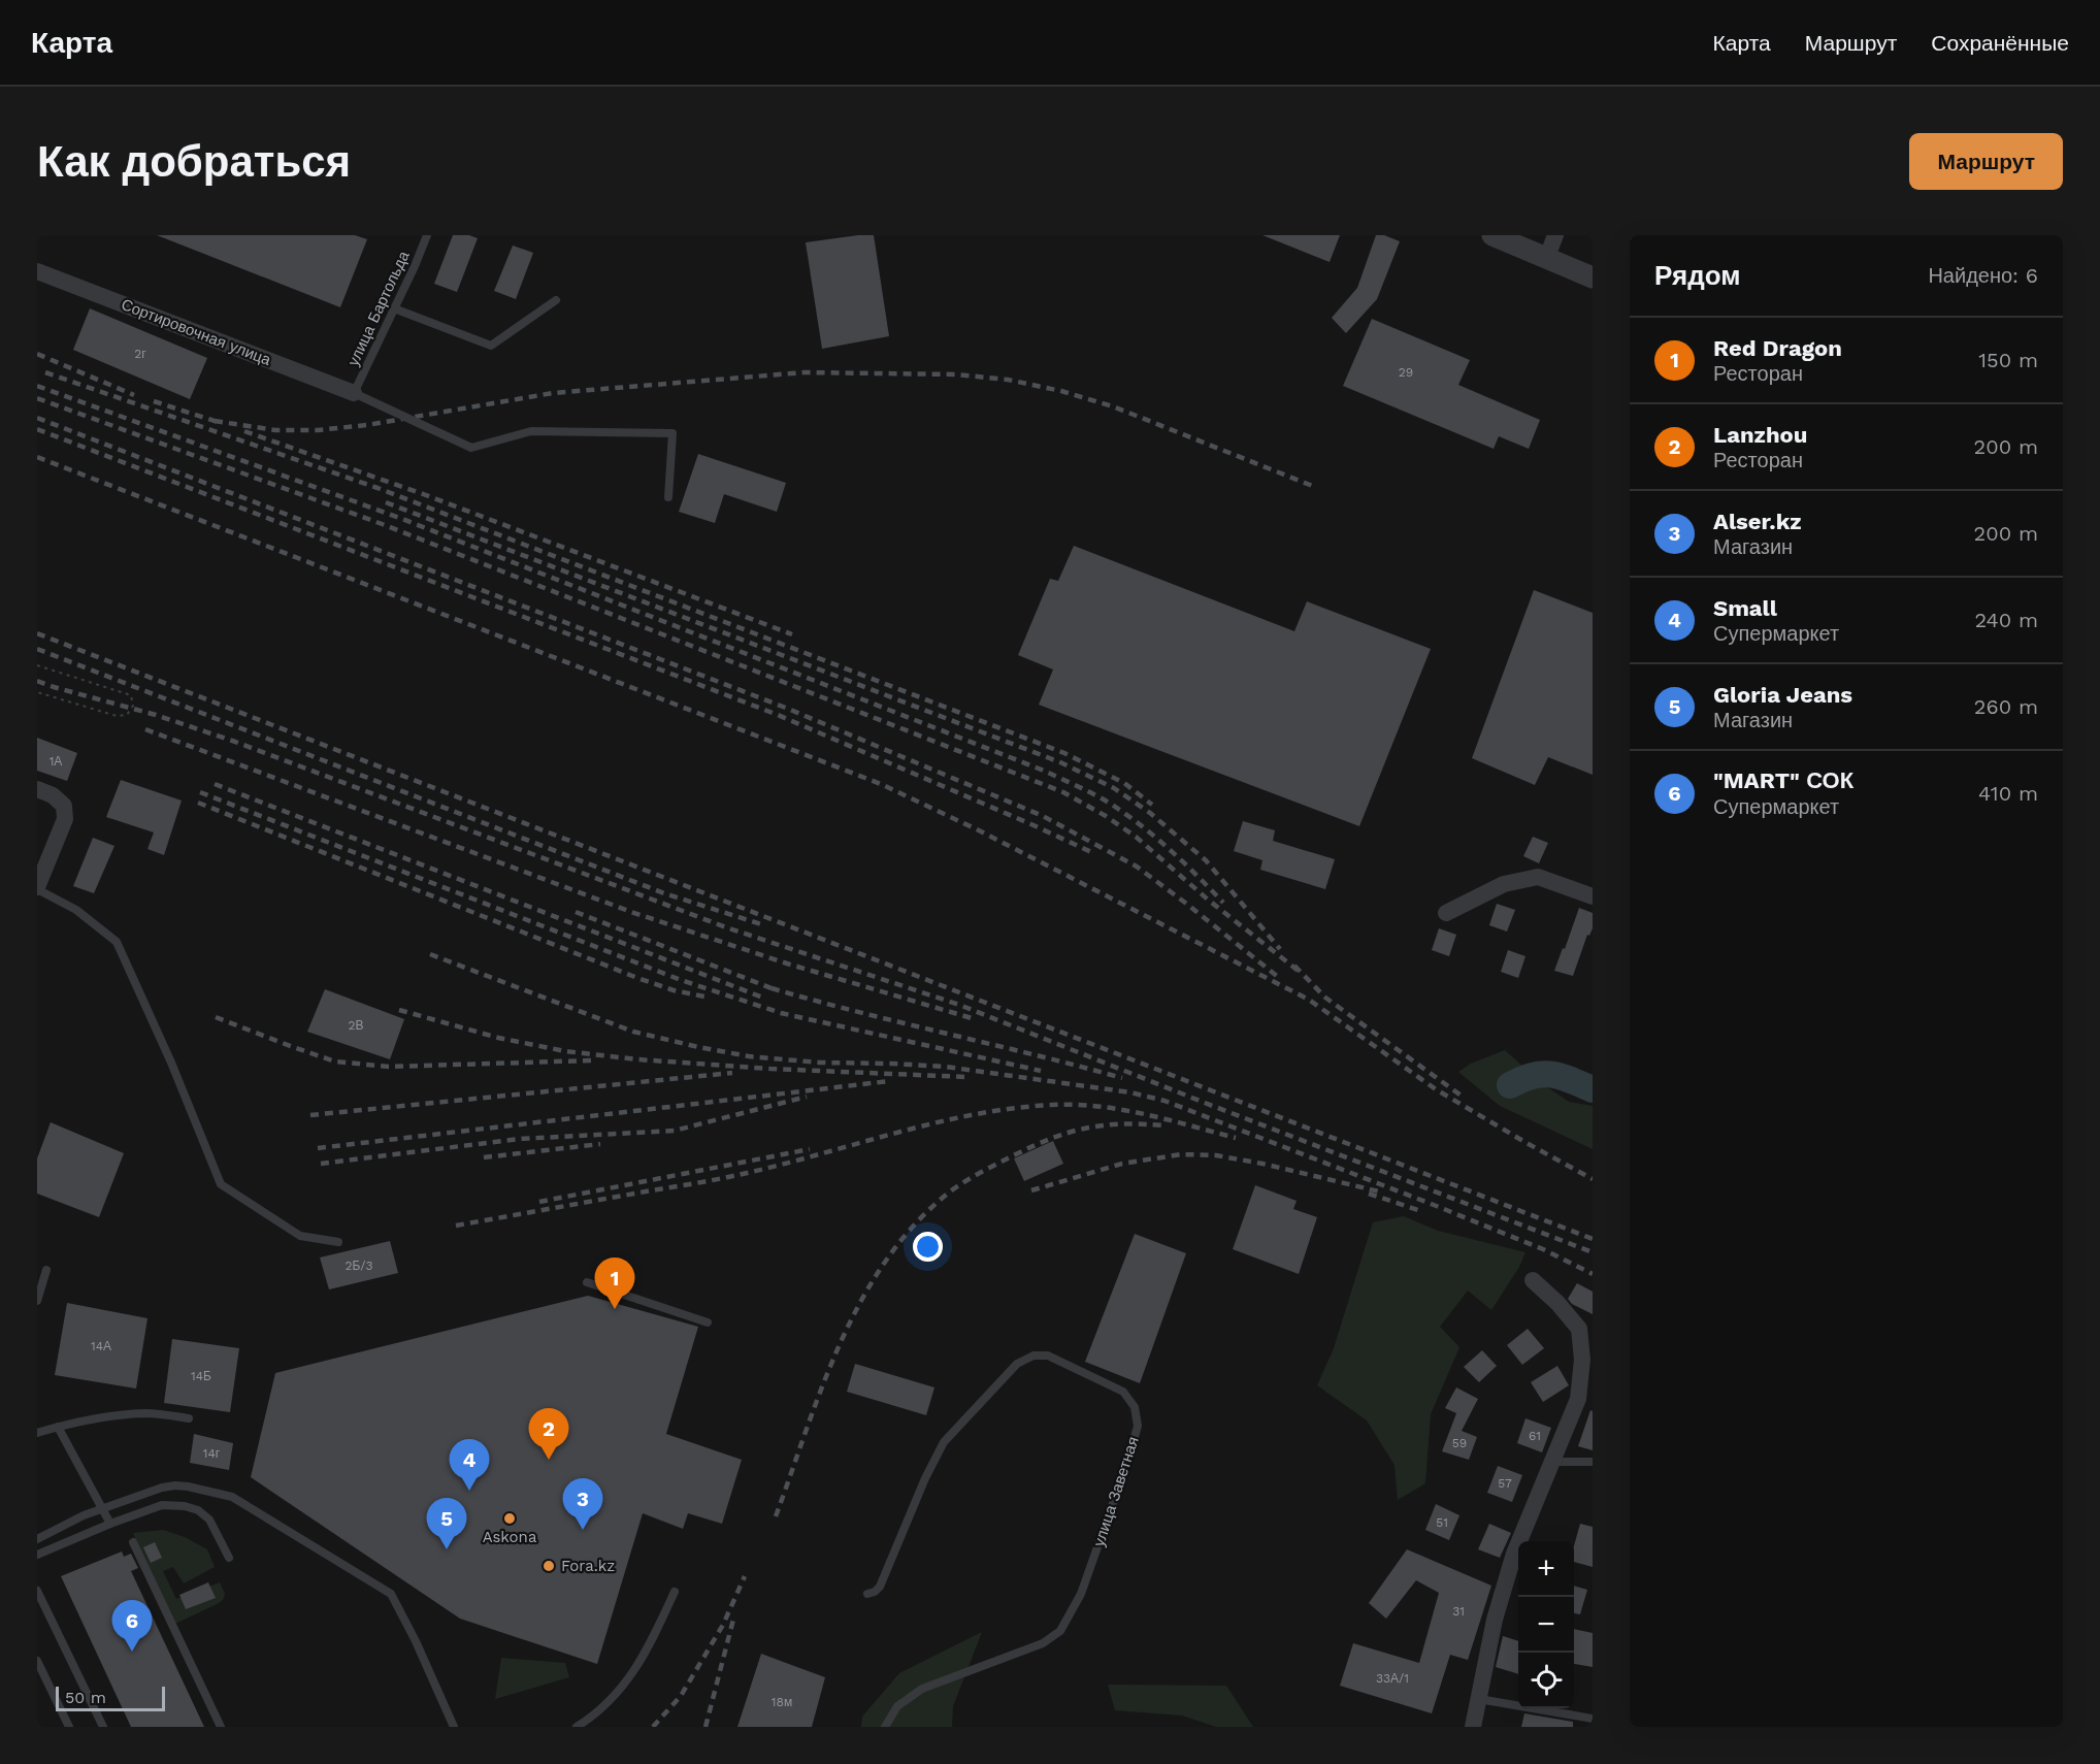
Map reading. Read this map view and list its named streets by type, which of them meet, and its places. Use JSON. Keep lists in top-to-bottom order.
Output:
{
  "streets": {
    "street": ["Сортировочная улица"],
    "lane": ["улица Бартольда", "улица Заветная"]
  },
  "crossings": [
    ["улица Бартольда", "Сортировочная улица"]
  ],
  "places": ["Askona", "Fora.kz"],
  "house_numbers": [
    "2г",
    "29",
    "1А",
    "2В",
    "2Б/3",
    "14А",
    "14Б",
    "61",
    "59",
    "14г",
    "57",
    "51",
    "31",
    "33А/1",
    "18м"
  ],
  "scale_bar": "50 m",
  "page": {
    "header": "Карта",
    "nav": ["Карта", "Маршрут", "Сохранённые"],
    "buttons": "Маршрут",
    "title": "Как добраться",
    "heading": ["Рядом", "Найдено: 6"],
    "list": [
      {
        "mark": "1",
        "name": "Red Dragon",
        "note": "Ресторан",
        "value": "150 m"
      },
      {
        "mark": "2",
        "name": "Lanzhou",
        "note": "Ресторан",
        "value": "200 m"
      },
      {
        "mark": "3",
        "name": "Alser.kz",
        "note": "Магазин",
        "value": "200 m"
      },
      {
        "mark": "4",
        "name": "Small",
        "note": "Супермаркет",
        "value": "240 m"
      },
      {
        "mark": "5",
        "name": "Gloria Jeans",
        "note": "Магазин",
        "value": "260 m"
      },
      {
        "mark": "6",
        "name": "\"MART\" СОК",
        "note": "Супермаркет",
        "value": "410 m"
      }
    ],
    "pins": [
      "1",
      "2",
      "4",
      "3",
      "5",
      "6"
    ],
    "map_buttons": ["+", "−"],
    "scale": "50 m"
  }
}
